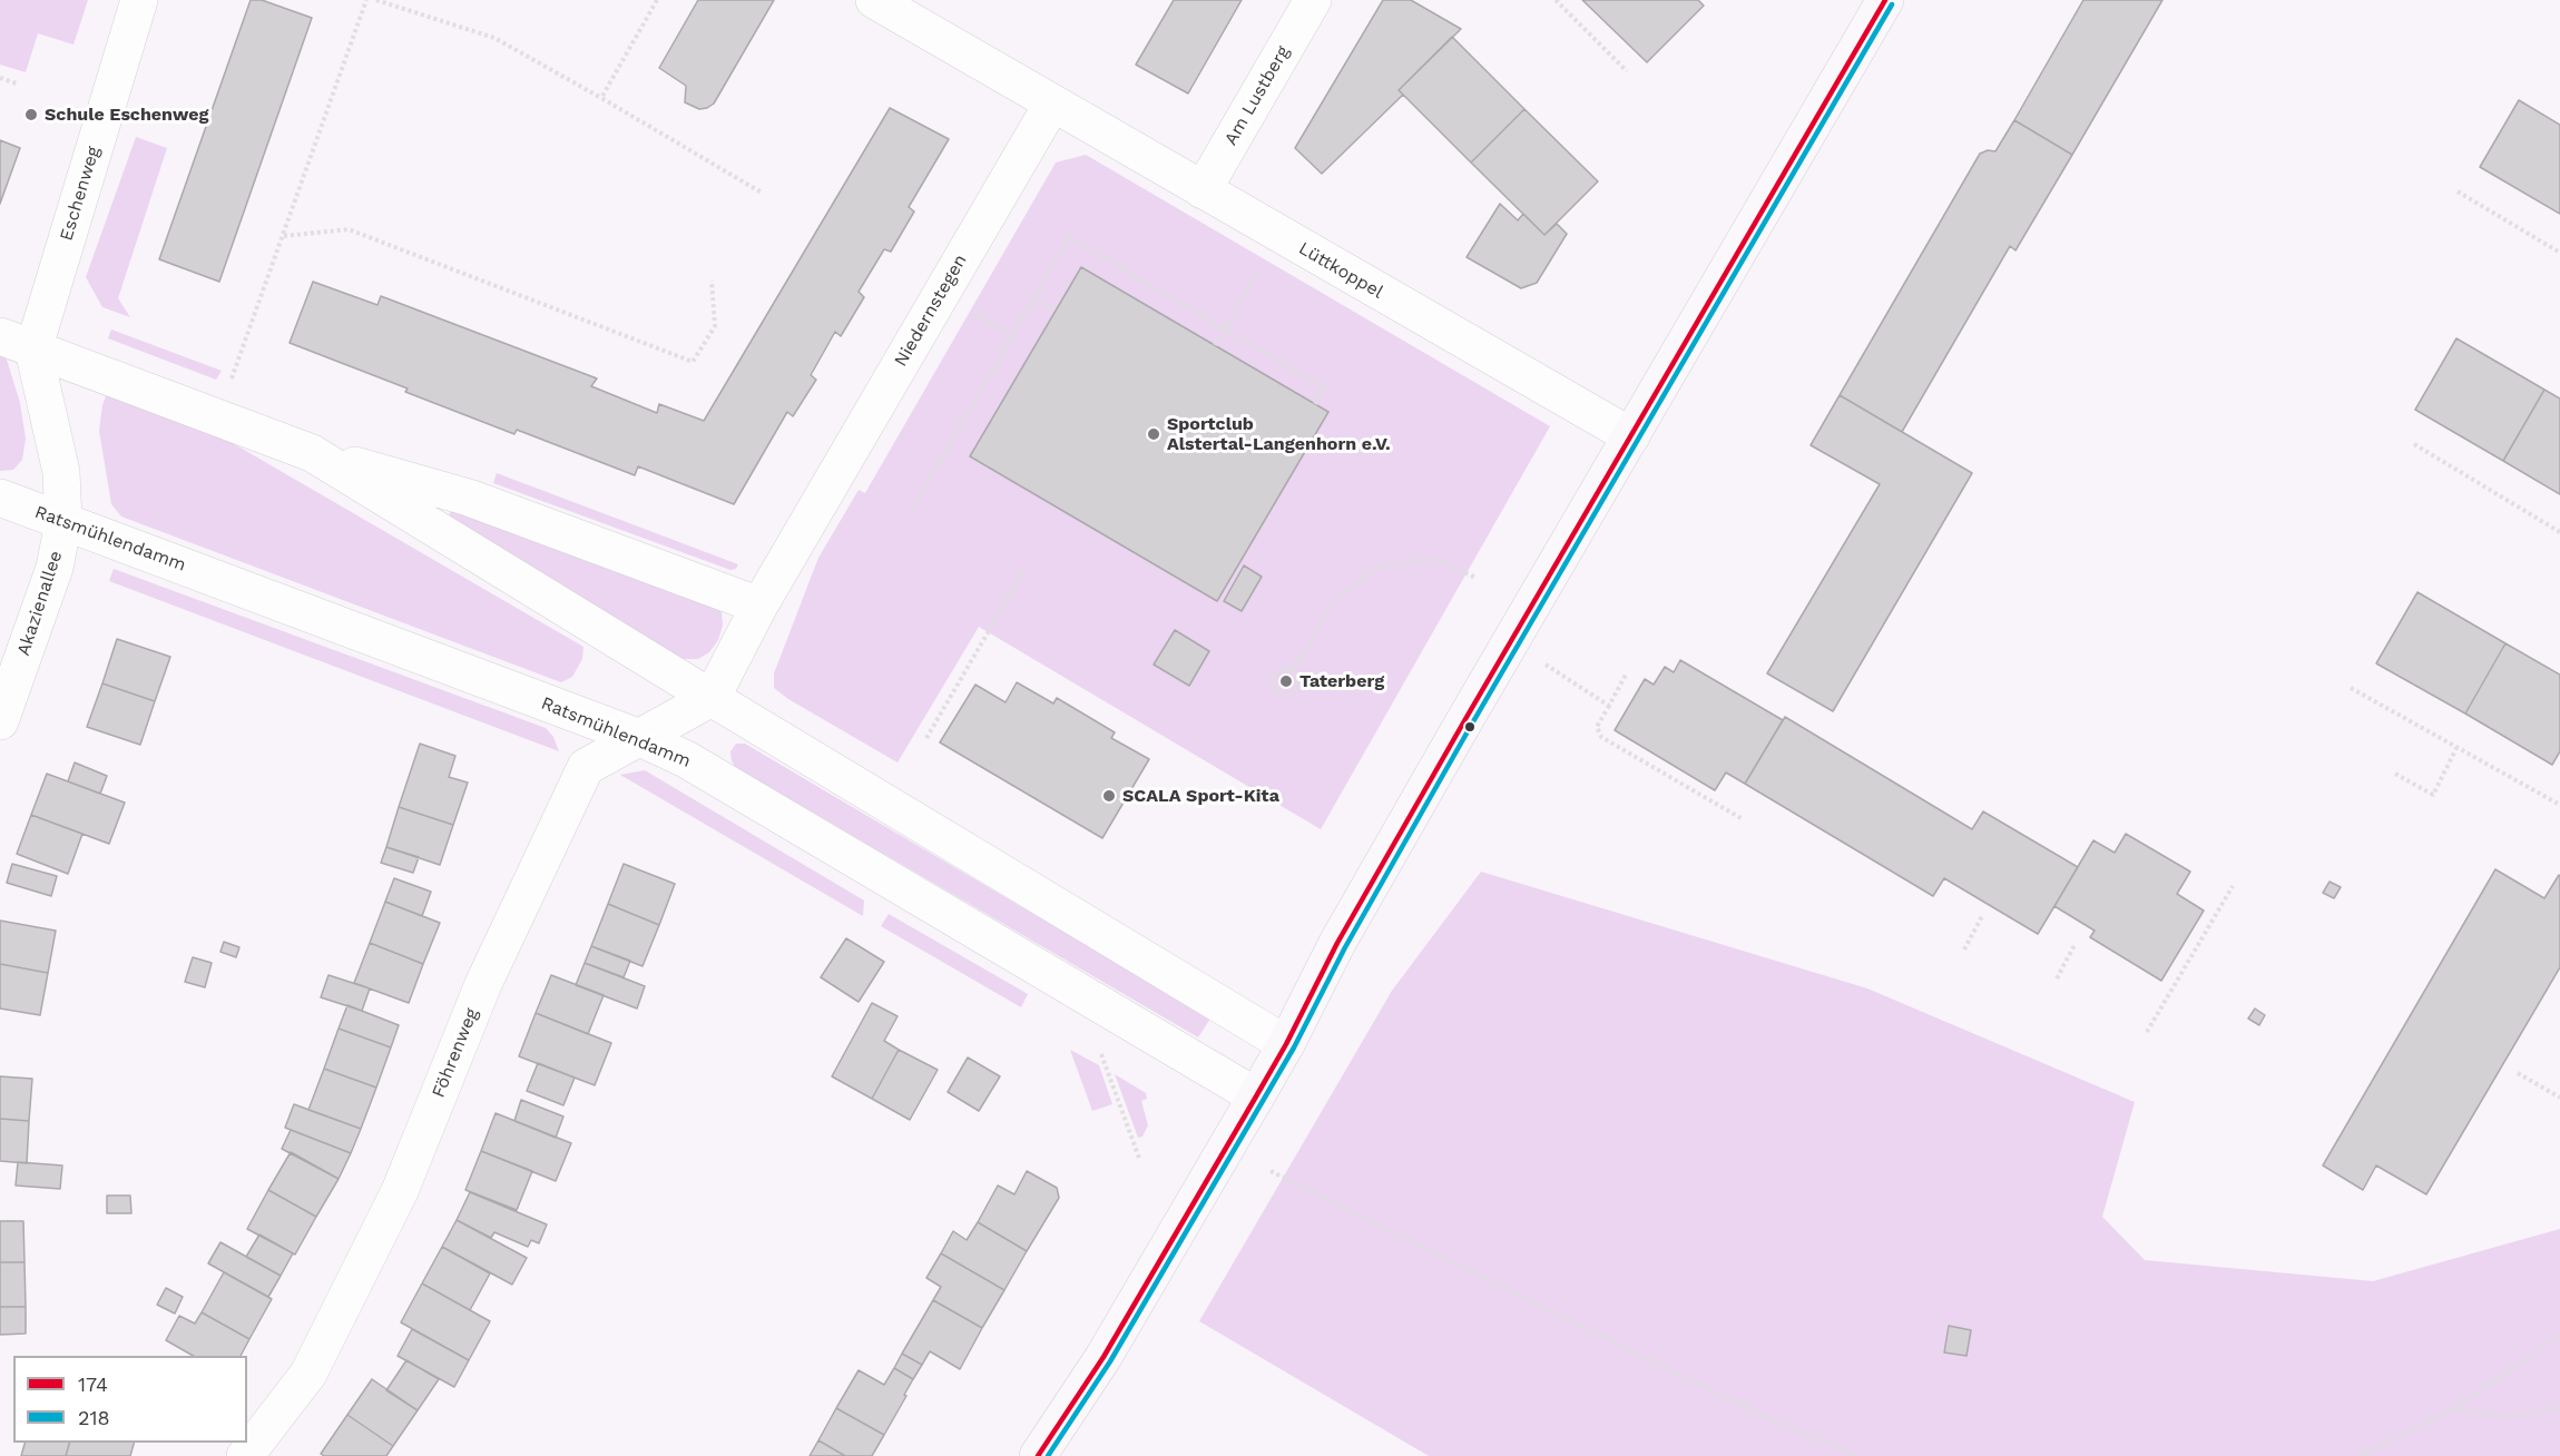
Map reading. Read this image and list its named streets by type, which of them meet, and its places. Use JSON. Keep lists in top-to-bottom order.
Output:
{
  "streets": {
    "street": [
      "Am Lustberg",
      "Eschenweg",
      "Lüttkoppel",
      "Niedernstegen",
      "Ratsmühlendamm",
      "Akazienallee",
      "Föhrenweg"
    ]
  },
  "crossings": [
    ["Am Lustberg", "Lüttkoppel"],
    ["Eschenweg", "Akazienallee"],
    ["Lüttkoppel", "Niedernstegen"],
    ["Niedernstegen", "Föhrenweg"],
    ["Ratsmühlendamm", "Akazienallee"],
    ["Ratsmühlendamm", "Föhrenweg"]
  ],
  "places": [
    "Schule Eschenweg",
    "Sportclub Alstertal-Langenhorn e.V.",
    "Taterberg",
    "SCALA Sport-Kita"
  ],
  "lines": ["transit line 174", "transit line 218"],
  "legend": ["174", "218"]
}
